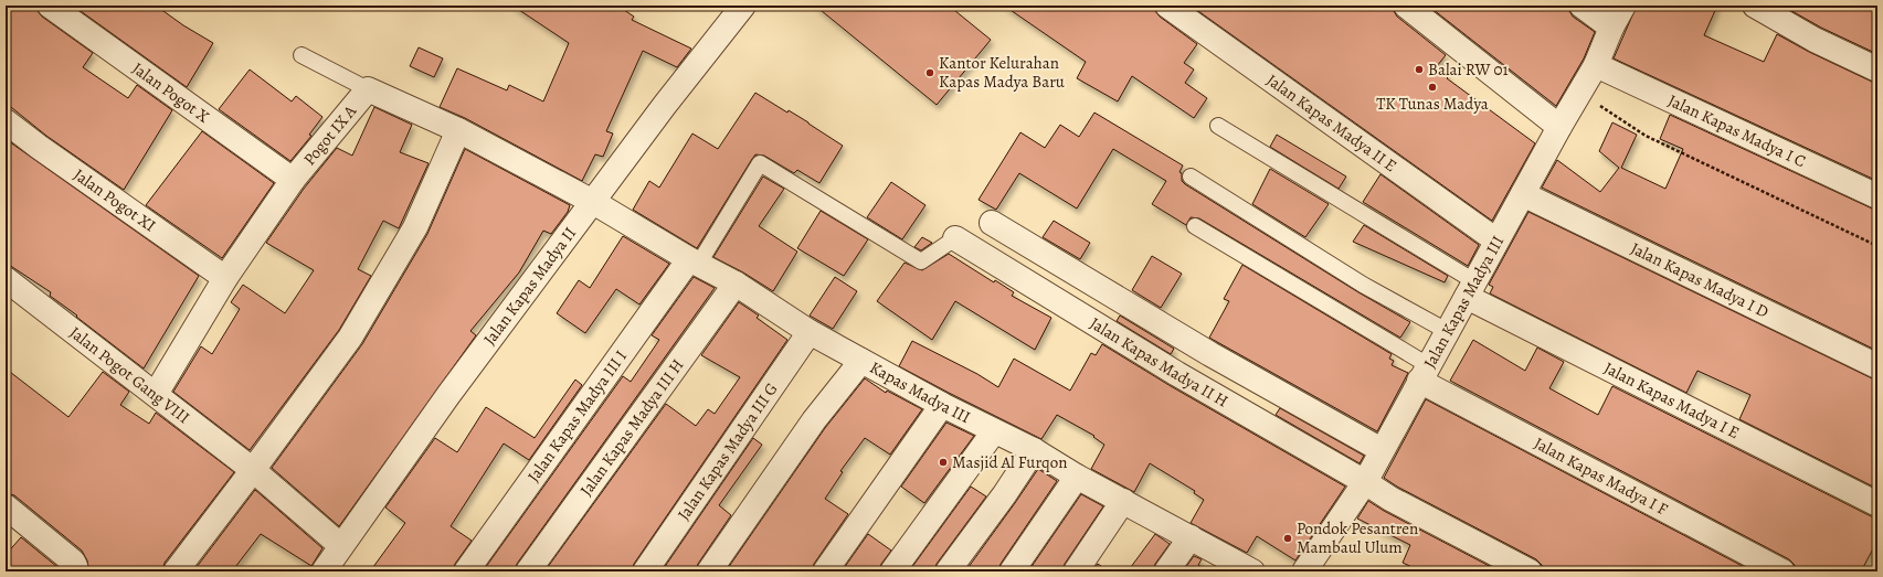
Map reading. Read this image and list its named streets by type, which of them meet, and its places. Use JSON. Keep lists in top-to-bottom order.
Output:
{
  "streets": {
    "street": [
      "Jalan Pogot X",
      "Jalan Kapas Madya II E",
      "Jalan Kapas Madya I C",
      "Pogot IX A",
      "Jalan Pogot XI",
      "Jalan Kapas Madya I D",
      "Jalan Kapas Madya II",
      "Jalan Kapas Madya III",
      "Jalan Kapas Madya II H",
      "Jalan Pogot Gang VIII",
      "Kapas Madya III",
      "Jalan Kapas Madya I E",
      "Jalan Kapas Madya III I",
      "Jalan Kapas Madya III H",
      "Jalan Kapas Madya III G",
      "Jalan Kapas Madya I F"
    ]
  },
  "crossings": [
    ["Jalan Pogot X", "Pogot IX A"],
    ["Jalan Kapas Madya II E", "Jalan Kapas Madya III"],
    ["Jalan Kapas Madya I C", "Jalan Kapas Madya III"],
    ["Pogot IX A", "Jalan Pogot XI"],
    ["Pogot IX A", "Jalan Kapas Madya II"],
    ["Pogot IX A", "Jalan Pogot Gang VIII"],
    ["Pogot IX A", "Kapas Madya III"],
    ["Jalan Kapas Madya I D", "Jalan Kapas Madya III"],
    ["Jalan Kapas Madya II", "Jalan Pogot Gang VIII"],
    ["Jalan Kapas Madya II", "Kapas Madya III"],
    ["Jalan Kapas Madya III", "Jalan Kapas Madya II H"],
    ["Jalan Kapas Madya III", "Jalan Kapas Madya I E"],
    ["Jalan Kapas Madya III", "Jalan Kapas Madya I F"],
    ["Kapas Madya III", "Jalan Kapas Madya III I"],
    ["Kapas Madya III", "Jalan Kapas Madya III H"],
    ["Kapas Madya III", "Jalan Kapas Madya III G"]
  ],
  "places": [
    "Balai RW 01",
    "Kantor Kelurahan Kapas Madya Baru",
    "TK Tunas Madya",
    "Masjid Al Furqon",
    "Pondok Pesantren Mambaul Ulum"
  ]
}
